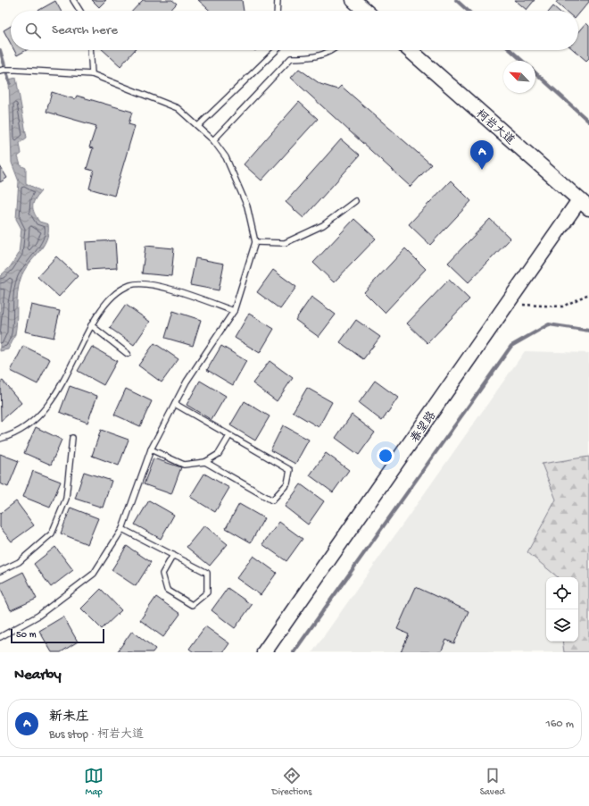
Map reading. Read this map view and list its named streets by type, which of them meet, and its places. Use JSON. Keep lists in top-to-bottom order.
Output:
{
  "streets": {
    "street": ["柯岩大道", "春望路"]
  },
  "crossings": [
    ["柯岩大道", "春望路"]
  ],
  "scale_bar": "50 m",
  "north": "top left",
  "page": {
    "search": "Search here",
    "pins": "A",
    "scale": "50 m",
    "heading": "Nearby",
    "list": [
      {
        "mark": "A",
        "name": "新未庄",
        "note": "Bus stop · 柯岩大道",
        "value": "160 m"
      }
    ],
    "nav": ["Map", "Directions", "Saved"]
  }
}
